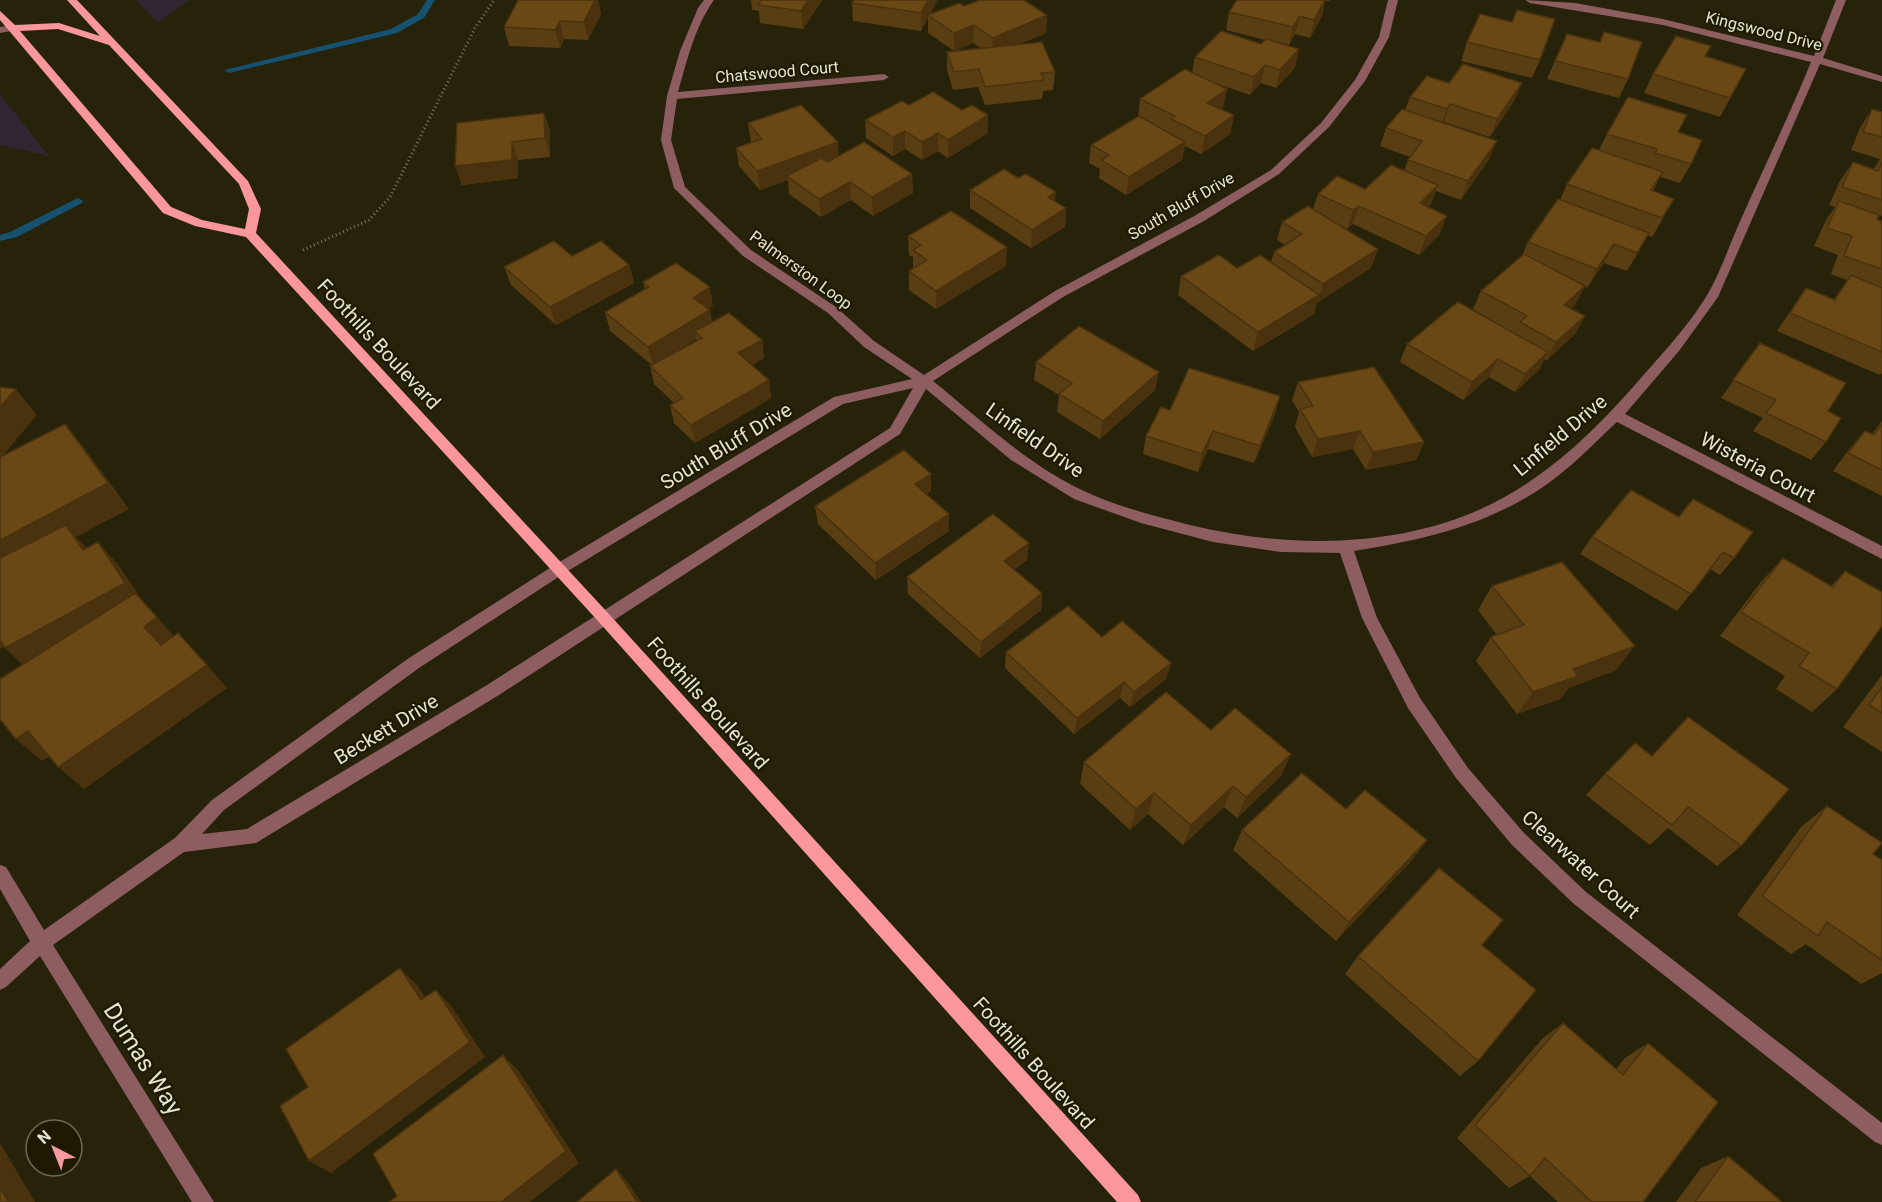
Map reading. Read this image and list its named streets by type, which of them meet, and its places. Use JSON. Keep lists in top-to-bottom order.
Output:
{
  "streets": {
    "main road": ["Foothills Boulevard"],
    "street": [
      "Kingswood Drive",
      "Chatswood Court",
      "South Bluff Drive",
      "Palmerston Loop",
      "Linfield Drive",
      "Wisteria Court",
      "Beckett Drive",
      "Clearwater Court",
      "Dumas Way"
    ]
  },
  "crossings": [
    ["Kingswood Drive", "Linfield Drive"],
    ["Chatswood Court", "Palmerston Loop"],
    ["South Bluff Drive", "Palmerston Loop"],
    ["South Bluff Drive", "Foothills Boulevard"],
    ["South Bluff Drive", "Linfield Drive"],
    ["South Bluff Drive", "Beckett Drive"],
    ["Palmerston Loop", "Linfield Drive"],
    ["Foothills Boulevard", "Beckett Drive"],
    ["Linfield Drive", "Wisteria Court"],
    ["Linfield Drive", "Clearwater Court"],
    ["Beckett Drive", "Dumas Way"]
  ],
  "north": "top left"
}
